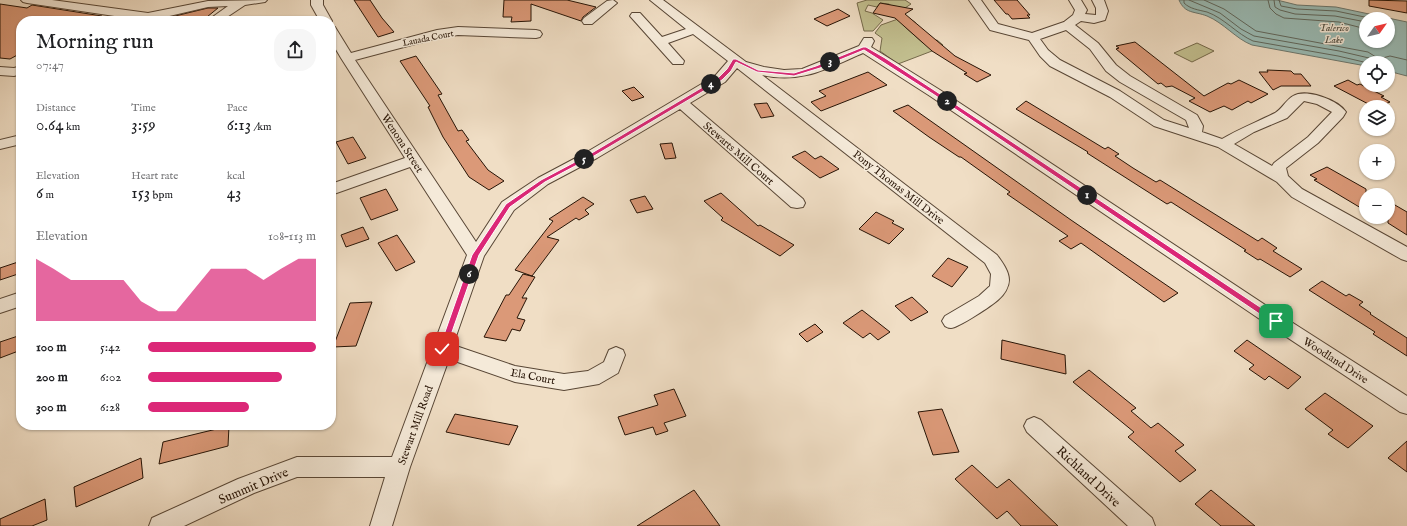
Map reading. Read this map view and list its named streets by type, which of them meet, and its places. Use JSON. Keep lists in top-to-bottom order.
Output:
{
  "streets": {
    "street": [
      "Lauada Court",
      "Wenona Street",
      "Stewarts Mill Court",
      "Pony Thomas Mill Drive",
      "Woodland Drive",
      "Ela Court",
      "Stewart Mill Road",
      "Richland Drive",
      "Summit Drive"
    ]
  },
  "crossings": [
    ["Lauada Court", "Wenona Street"],
    ["Wenona Street", "Stewart Mill Road"],
    ["Stewarts Mill Court", "Stewart Mill Road"],
    ["Pony Thomas Mill Drive", "Woodland Drive"],
    ["Pony Thomas Mill Drive", "Stewart Mill Road"],
    ["Woodland Drive", "Stewart Mill Road"],
    ["Ela Court", "Stewart Mill Road"],
    ["Stewart Mill Road", "Summit Drive"]
  ],
  "water": ["Talerico Lake"],
  "north": "top right",
  "page": {
    "map_buttons": ["+", "−"],
    "heading": ["Morning run", "07:47"],
    "pins": [
      "3",
      "4",
      "2",
      "5",
      "1",
      "6"
    ],
    "stats": [
      ["Distance", "0.64 km"],
      ["Time", "3:59"],
      ["Pace", "6:13 /km"],
      ["Elevation", "6 m"],
      ["Heart rate", "153 bpm"],
      ["kcal", "43"]
    ],
    "chart": ["Elevation", "108–113 m"],
    "list": [
      {
        "name": "100 m",
        "note": "5:42"
      },
      {
        "name": "200 m",
        "note": "6:02"
      },
      {
        "name": "300 m",
        "note": "6:28"
      }
    ]
  }
}
